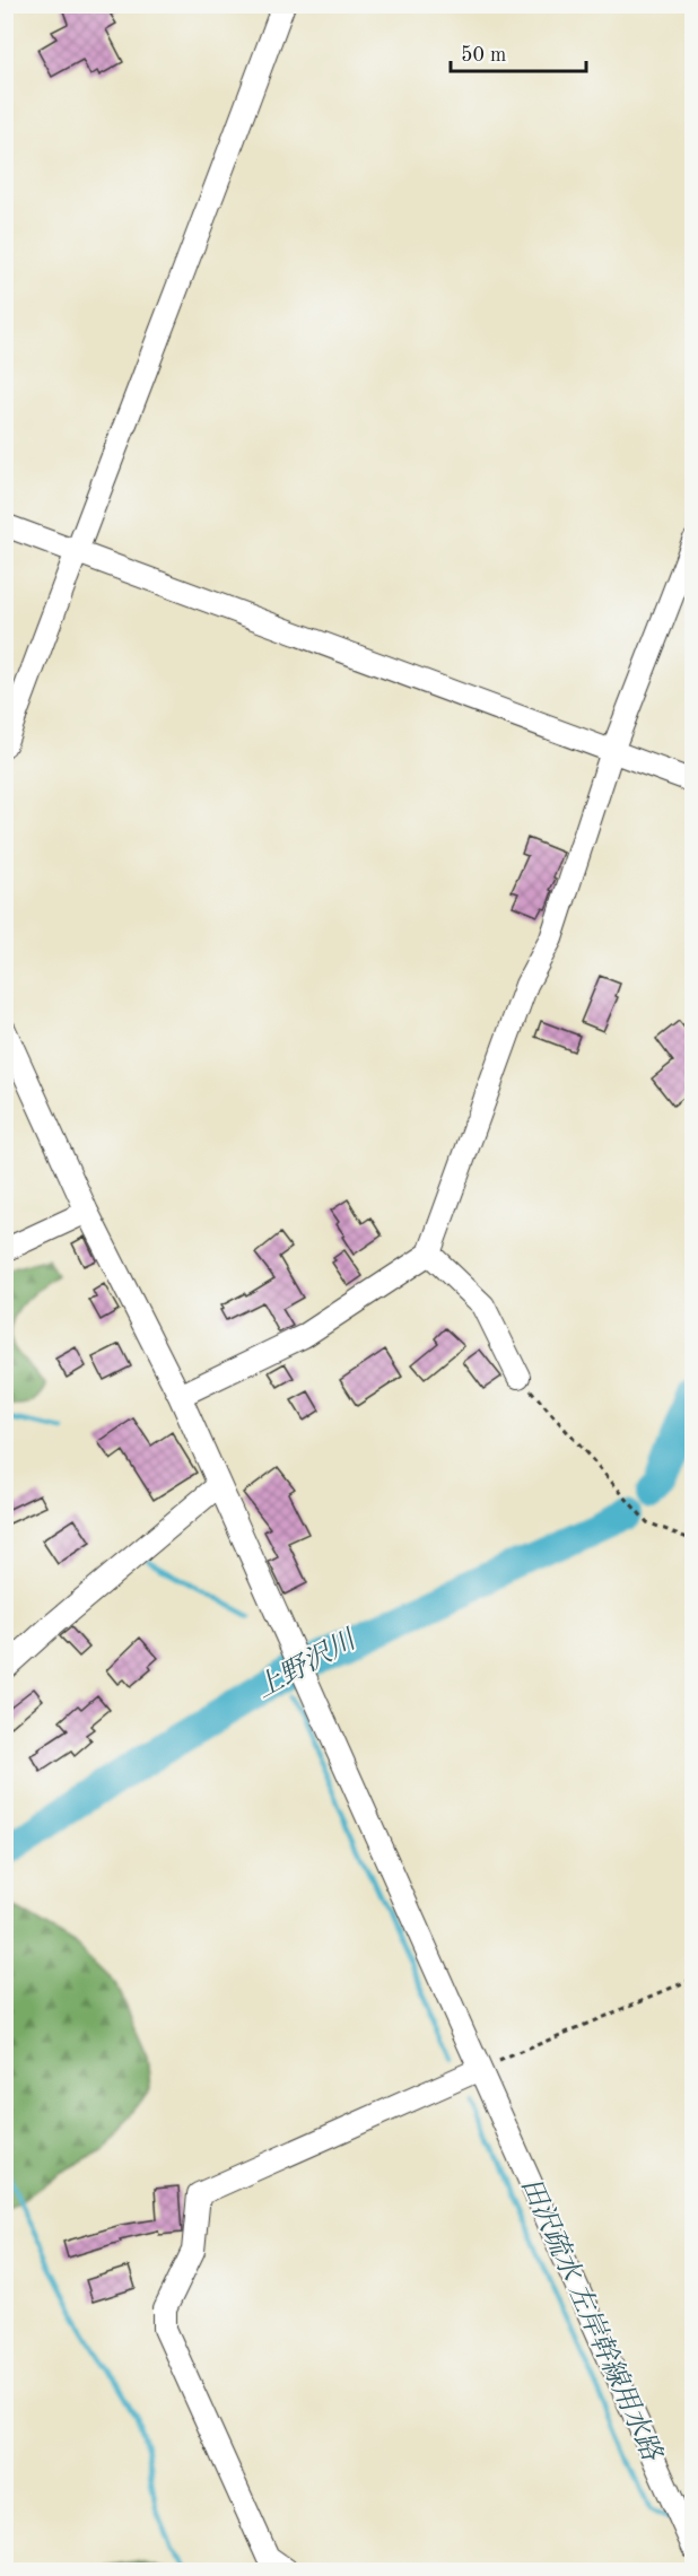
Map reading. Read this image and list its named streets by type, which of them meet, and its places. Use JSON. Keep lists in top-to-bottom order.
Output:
{
  "water": ["上野沢川", "田沢疏水 左岸幹線用水路"],
  "scale_bar": "50 m"
}
